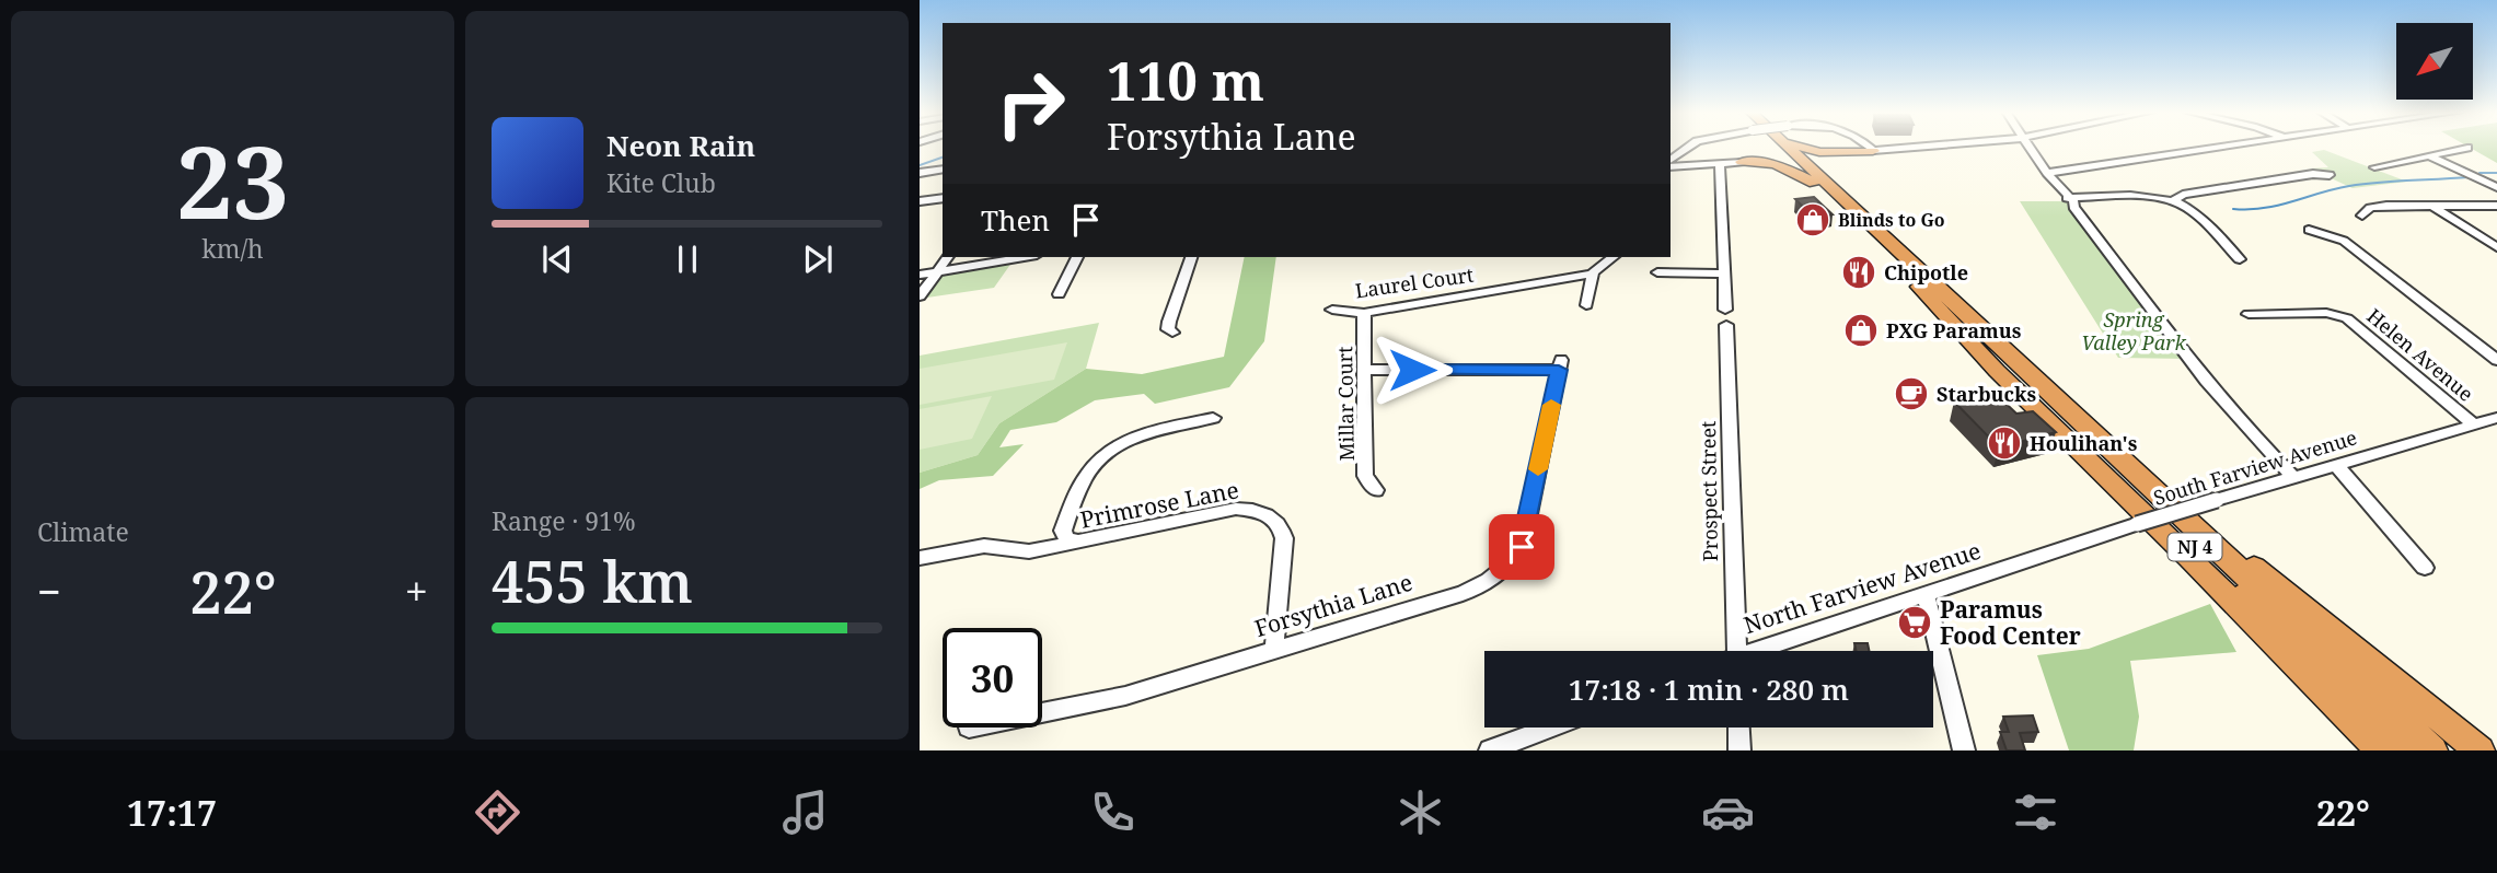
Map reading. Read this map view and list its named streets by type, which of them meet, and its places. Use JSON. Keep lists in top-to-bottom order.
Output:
{
  "streets": {
    "highway": ["NJ 4"],
    "street": [
      "Laurel Court",
      "Helen Avenue",
      "Millar Court",
      "South Farview Avenue",
      "Prospect Street",
      "Primrose Lane",
      "North Farview Avenue",
      "Forsythia Lane"
    ]
  },
  "crossings": [
    ["Laurel Court", "Millar Court"],
    ["Helen Avenue", "South Farview Avenue"],
    ["Millar Court", "Forsythia Lane"],
    ["South Farview Avenue", "North Farview Avenue"],
    ["Primrose Lane", "Forsythia Lane"]
  ],
  "parks": ["Spring Valley Park"],
  "places": {
    "shop": ["Blinds to Go", "PXG Paramus"],
    "restaurant": ["Chipotle", "Houlihan's"],
    "cafe": ["Starbucks"],
    "supermarket": ["Paramus Food Center"]
  },
  "north": "bottom left",
  "page": {
    "tile": [
      ["23", "km/h"],
      "Climate",
      ["Range · 91%", "455 km"]
    ],
    "turn": ["110 m", "Forsythia Lane"],
    "song": ["Neon Rain", "Kite Club"],
    "then": "Then",
    "heat": ["−", "22°", "+"],
    "limit": "30",
    "trip": "17:18 · 1 min · 280 m",
    "tabs": ["17:17", "22°"]
  }
}
